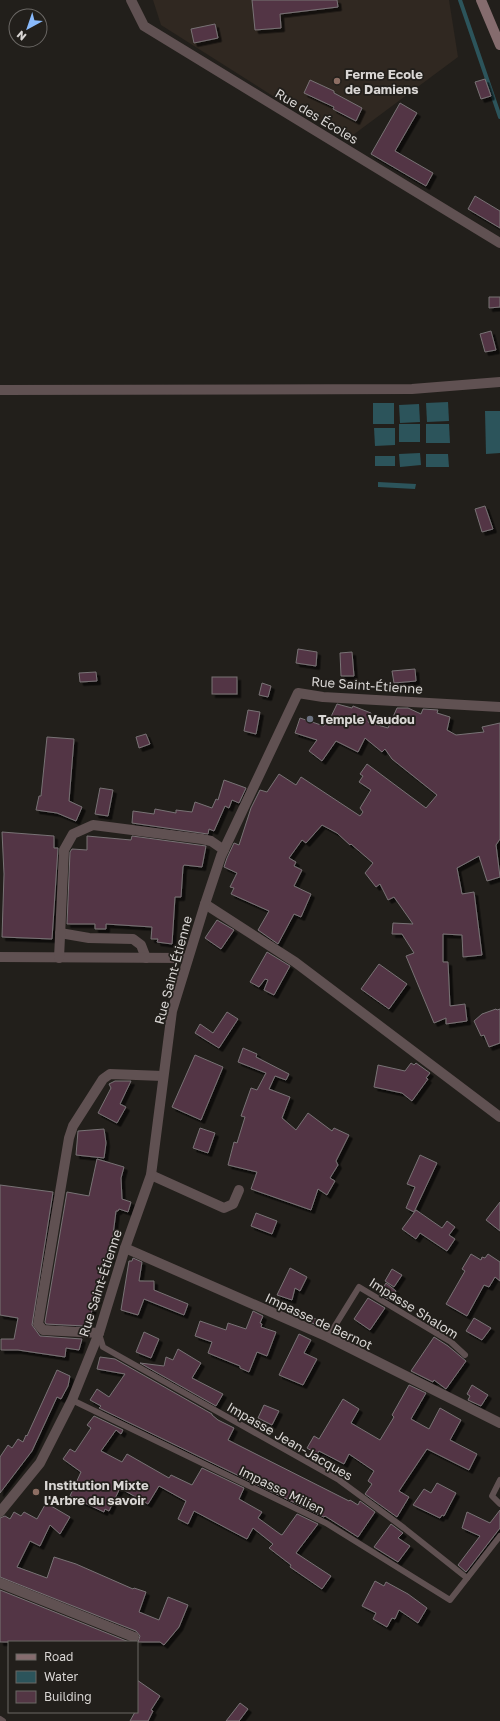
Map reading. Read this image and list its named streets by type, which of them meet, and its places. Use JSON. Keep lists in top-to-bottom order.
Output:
{
  "streets": {
    "street": ["Rue des Écoles", "Rue Saint-Étienne", "Impasse de Bernot"],
    "lane": ["Impasse Shalom", "Impasse Jean-Jacques", "Impasse Milien"]
  },
  "crossings": [
    ["Rue Saint-Étienne", "Impasse de Bernot"],
    ["Rue Saint-Étienne", "Impasse Jean-Jacques"],
    ["Rue Saint-Étienne", "Impasse Milien"],
    ["Impasse Shalom", "Impasse de Bernot"],
    ["Impasse Jean-Jacques", "Impasse Milien"]
  ],
  "places": ["Ferme Ecole de Damiens", "Temple Vaudou", "Institution Mixte l'Arbre du savoir"],
  "legend": ["Road", "Water", "Building"],
  "north": "bottom left"
}
